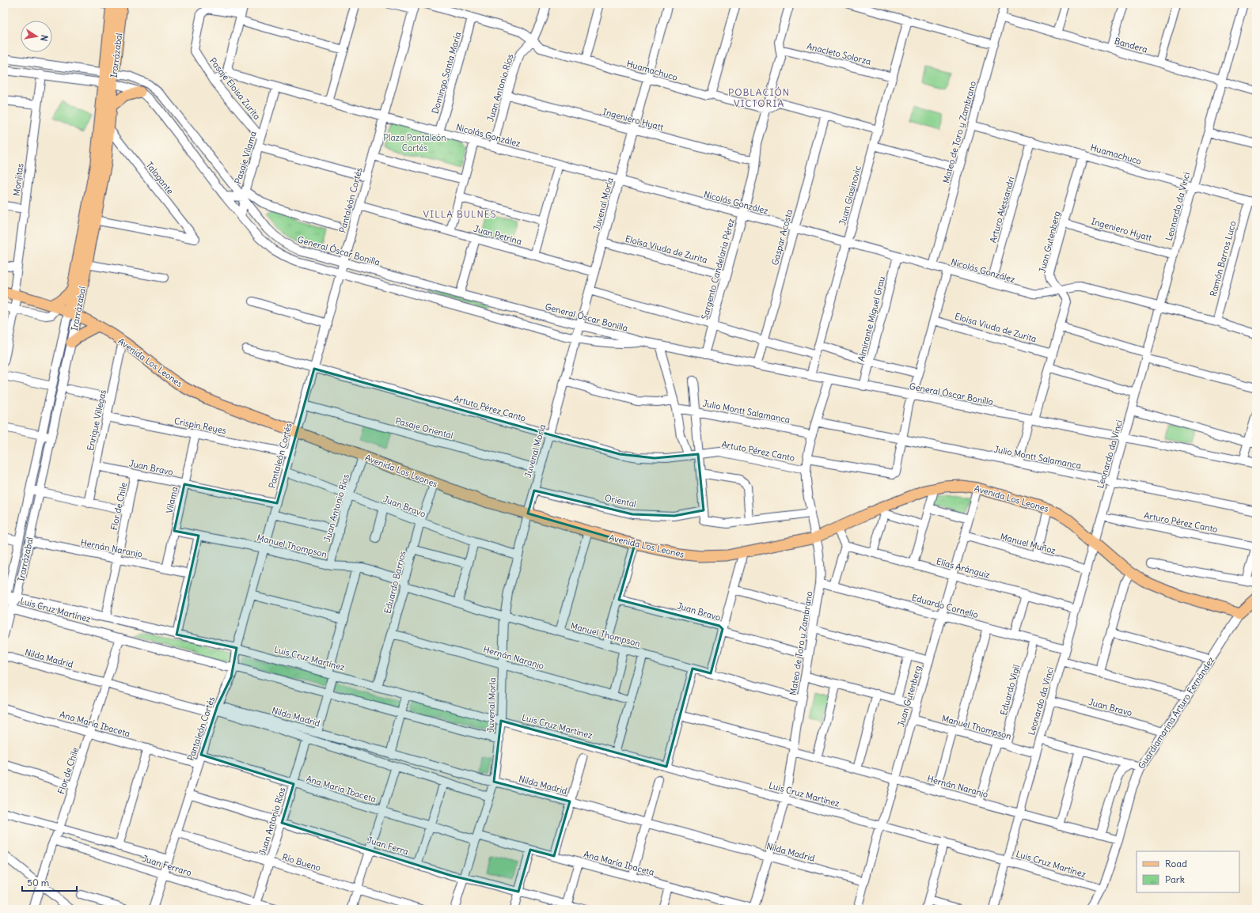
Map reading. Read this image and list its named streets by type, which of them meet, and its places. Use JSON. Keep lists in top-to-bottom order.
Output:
{
  "streets": {
    "main road": ["Irarrázabal", "Avenida Los Leones", "Guardiamarina Arturo Fernández"],
    "street": [
      "Bandera",
      "Anacleto Solorza",
      "Huamachuco",
      "Domingo Santa María",
      "Juan Antonio Ríos",
      "Pasaje Eloisa Zurita",
      "Ingeniero Hyatt",
      "Mateo de Toro y Zambrano",
      "Nicolás González",
      "Pasaje Vilama",
      "Talagante",
      "Monjitas",
      "Juan Glasinovic",
      "Pantaleón Cortés",
      "Juvenal Morla",
      "Leonardo da Vinci",
      "Arturo Alessandri",
      "Juan Petrina",
      "Gaspar Acosta",
      "Juan Gutenberg",
      "Eloísa Viuda de Zurita",
      "General Óscar Bonilla",
      "Ramón Barros Luco",
      "Sargento Candelaria Pérez",
      "Almirante Miguel Grau",
      "Artuto Pérez Canto",
      "Julio Montt Salamanca",
      "Enrique Villegas",
      "Crispín Reyes",
      "Pasaje Oriental",
      "Juan Bravo",
      "Vilama",
      "Oriental",
      "Flor de Chile",
      "Arturo Pérez Canto",
      "Manuel Muñoz",
      "Manuel Thompson",
      "Hernán Naranjo",
      "Elías Aránguiz",
      "Eduardo Barrios",
      "Eduardo Cornelio",
      "Luis Cruz Martínez",
      "Nilda Madrid",
      "Eduardo Vigil",
      "Ana María Ibaceta",
      "Juan Ferra",
      "Río Bueno",
      "Juan Ferraro"
    ]
  },
  "crossings": [
    ["Bandera", "Mateo de Toro y Zambrano"],
    ["Bandera", "Leonardo da Vinci"],
    ["Anacleto Solorza", "Juan Glasinovic"],
    ["Anacleto Solorza", "Sargento Candelaria Pérez"],
    ["Irarrázabal", "Talagante"],
    ["Irarrázabal", "General Óscar Bonilla"],
    ["Irarrázabal", "Avenida Los Leones"],
    ["Irarrázabal", "Hernán Naranjo"],
    ["Irarrázabal", "Luis Cruz Martínez"],
    ["Huamachuco", "Domingo Santa María"],
    ["Huamachuco", "Juan Antonio Ríos"],
    ["Huamachuco", "Mateo de Toro y Zambrano"],
    ["Huamachuco", "Juvenal Morla"],
    ["Huamachuco", "Leonardo da Vinci"],
    ["Huamachuco", "Arturo Alessandri"],
    ["Huamachuco", "Juan Gutenberg"],
    ["Huamachuco", "Ramón Barros Luco"],
    ["Huamachuco", "Sargento Candelaria Pérez"],
    ["Domingo Santa María", "Nicolás González"],
    ["Juan Antonio Ríos", "Ingeniero Hyatt"],
    ["Juan Antonio Ríos", "Nicolás González"],
    ["Juan Antonio Ríos", "Avenida Los Leones"],
    ["Juan Antonio Ríos", "Juan Bravo"],
    ["Juan Antonio Ríos", "Manuel Thompson"],
    ["Juan Antonio Ríos", "Nilda Madrid"],
    ["Juan Antonio Ríos", "Ana María Ibaceta"],
    ["Juan Antonio Ríos", "Juan Ferra"],
    ["Juan Antonio Ríos", "Río Bueno"],
    ["Juan Antonio Ríos", "Juan Ferraro"],
    ["Pasaje Eloisa Zurita", "Pasaje Vilama"],
    ["Ingeniero Hyatt", "Juvenal Morla"],
    ["Ingeniero Hyatt", "Leonardo da Vinci"],
    ["Ingeniero Hyatt", "Juan Gutenberg"],
    ["Ingeniero Hyatt", "Sargento Candelaria Pérez"],
    ["Mateo de Toro y Zambrano", "Nicolás González"],
    ["Mateo de Toro y Zambrano", "General Óscar Bonilla"],
    ["Mateo de Toro y Zambrano", "Avenida Los Leones"],
    ["Mateo de Toro y Zambrano", "Artuto Pérez Canto"],
    ["Mateo de Toro y Zambrano", "Julio Montt Salamanca"],
    ["Mateo de Toro y Zambrano", "Juan Bravo"],
    ["Mateo de Toro y Zambrano", "Manuel Thompson"],
    ["Mateo de Toro y Zambrano", "Hernán Naranjo"],
    ["Mateo de Toro y Zambrano", "Eduardo Cornelio"],
    ["Mateo de Toro y Zambrano", "Luis Cruz Martínez"],
    ["Mateo de Toro y Zambrano", "Nilda Madrid"],
    ["Mateo de Toro y Zambrano", "Ana María Ibaceta"],
    ["Nicolás González", "Pasaje Vilama"],
    ["Nicolás González", "Juan Glasinovic"],
    ["Nicolás González", "Pantaleón Cortés"],
    ["Nicolás González", "Juvenal Morla"],
    ["Nicolás González", "Leonardo da Vinci"],
    ["Nicolás González", "Arturo Alessandri"],
    ["Nicolás González", "Gaspar Acosta"],
    ["Nicolás González", "Juan Gutenberg"],
    ["Nicolás González", "Ramón Barros Luco"],
    ["Nicolás González", "Sargento Candelaria Pérez"],
    ["Nicolás González", "Almirante Miguel Grau"],
    ["Pasaje Vilama", "General Óscar Bonilla"],
    ["Monjitas", "General Óscar Bonilla"],
    ["Monjitas", "Avenida Los Leones"],
    ["Juan Glasinovic", "General Óscar Bonilla"],
    ["Pantaleón Cortés", "Juan Petrina"],
    ["Pantaleón Cortés", "General Óscar Bonilla"],
    ["Pantaleón Cortés", "Avenida Los Leones"],
    ["Pantaleón Cortés", "Artuto Pérez Canto"],
    ["Pantaleón Cortés", "Crispín Reyes"],
    ["Pantaleón Cortés", "Pasaje Oriental"],
    ["Pantaleón Cortés", "Juan Bravo"],
    ["Pantaleón Cortés", "Manuel Thompson"],
    ["Pantaleón Cortés", "Luis Cruz Martínez"],
    ["Pantaleón Cortés", "Nilda Madrid"],
    ["Pantaleón Cortés", "Ana María Ibaceta"],
    ["Pantaleón Cortés", "Juan Ferra"],
    ["Pantaleón Cortés", "Río Bueno"],
    ["Pantaleón Cortés", "Juan Ferraro"],
    ["Juvenal Morla", "Juan Petrina"],
    ["Juvenal Morla", "Eloísa Viuda de Zurita"],
    ["Juvenal Morla", "General Óscar Bonilla"],
    ["Juvenal Morla", "Avenida Los Leones"],
    ["Juvenal Morla", "Artuto Pérez Canto"],
    ["Juvenal Morla", "Pasaje Oriental"],
    ["Juvenal Morla", "Juan Bravo"],
    ["Juvenal Morla", "Oriental"],
    ["Juvenal Morla", "Manuel Thompson"],
    ["Juvenal Morla", "Hernán Naranjo"],
    ["Juvenal Morla", "Luis Cruz Martínez"],
    ["Juvenal Morla", "Nilda Madrid"],
    ["Juvenal Morla", "Ana María Ibaceta"],
    ["Juvenal Morla", "Juan Ferra"],
    ["Leonardo da Vinci", "General Óscar Bonilla"],
    ["Leonardo da Vinci", "Avenida Los Leones"],
    ["Leonardo da Vinci", "Julio Montt Salamanca"],
    ["Leonardo da Vinci", "Juan Bravo"],
    ["Leonardo da Vinci", "Arturo Pérez Canto"],
    ["Leonardo da Vinci", "Manuel Muñoz"],
    ["Leonardo da Vinci", "Manuel Thompson"],
    ["Leonardo da Vinci", "Hernán Naranjo"],
    ["Leonardo da Vinci", "Elías Aránguiz"],
    ["Leonardo da Vinci", "Eduardo Cornelio"],
    ["Leonardo da Vinci", "Luis Cruz Martínez"],
    ["Gaspar Acosta", "General Óscar Bonilla"],
    ["Juan Gutenberg", "Eloísa Viuda de Zurita"],
    ["Juan Gutenberg", "General Óscar Bonilla"],
    ["Juan Gutenberg", "Avenida Los Leones"],
    ["Juan Gutenberg", "Julio Montt Salamanca"],
    ["Juan Gutenberg", "Manuel Muñoz"],
    ["Juan Gutenberg", "Manuel Thompson"],
    ["Juan Gutenberg", "Hernán Naranjo"],
    ["Juan Gutenberg", "Elías Aránguiz"],
    ["Juan Gutenberg", "Eduardo Cornelio"],
    ["Juan Gutenberg", "Luis Cruz Martínez"],
    ["Juan Gutenberg", "Nilda Madrid"],
    ["Eloísa Viuda de Zurita", "Sargento Candelaria Pérez"],
    ["General Óscar Bonilla", "Sargento Candelaria Pérez"],
    ["General Óscar Bonilla", "Almirante Miguel Grau"],
    ["Avenida Los Leones", "Enrique Villegas"],
    ["Avenida Los Leones", "Eduardo Barrios"],
    ["Avenida Los Leones", "Guardiamarina Arturo Fernández"],
    ["Artuto Pérez Canto", "Julio Montt Salamanca"],
    ["Enrique Villegas", "Crispín Reyes"],
    ["Enrique Villegas", "Juan Bravo"],
    ["Crispín Reyes", "Vilama"],
    ["Juan Bravo", "Vilama"],
    ["Juan Bravo", "Flor de Chile"],
    ["Juan Bravo", "Eduardo Barrios"],
    ["Juan Bravo", "Guardiamarina Arturo Fernández"],
    ["Vilama", "Manuel Thompson"],
    ["Vilama", "Hernán Naranjo"],
    ["Flor de Chile", "Hernán Naranjo"],
    ["Flor de Chile", "Luis Cruz Martínez"],
    ["Flor de Chile", "Nilda Madrid"],
    ["Flor de Chile", "Ana María Ibaceta"],
    ["Flor de Chile", "Juan Ferraro"],
    ["Manuel Thompson", "Eduardo Barrios"],
    ["Manuel Thompson", "Eduardo Vigil"],
    ["Hernán Naranjo", "Eduardo Barrios"],
    ["Hernán Naranjo", "Guardiamarina Arturo Fernández"],
    ["Eduardo Barrios", "Luis Cruz Martínez"],
    ["Eduardo Cornelio", "Eduardo Vigil"],
    ["Luis Cruz Martínez", "Guardiamarina Arturo Fernández"]
  ],
  "districts": ["POBLACIÓN VICTORIA", "VILLA BULNES"],
  "parks": ["Plaza Pantaleón Cortés"],
  "legend": ["Road", "Park"],
  "scale_bar": "50 m",
  "north": "right"
}
